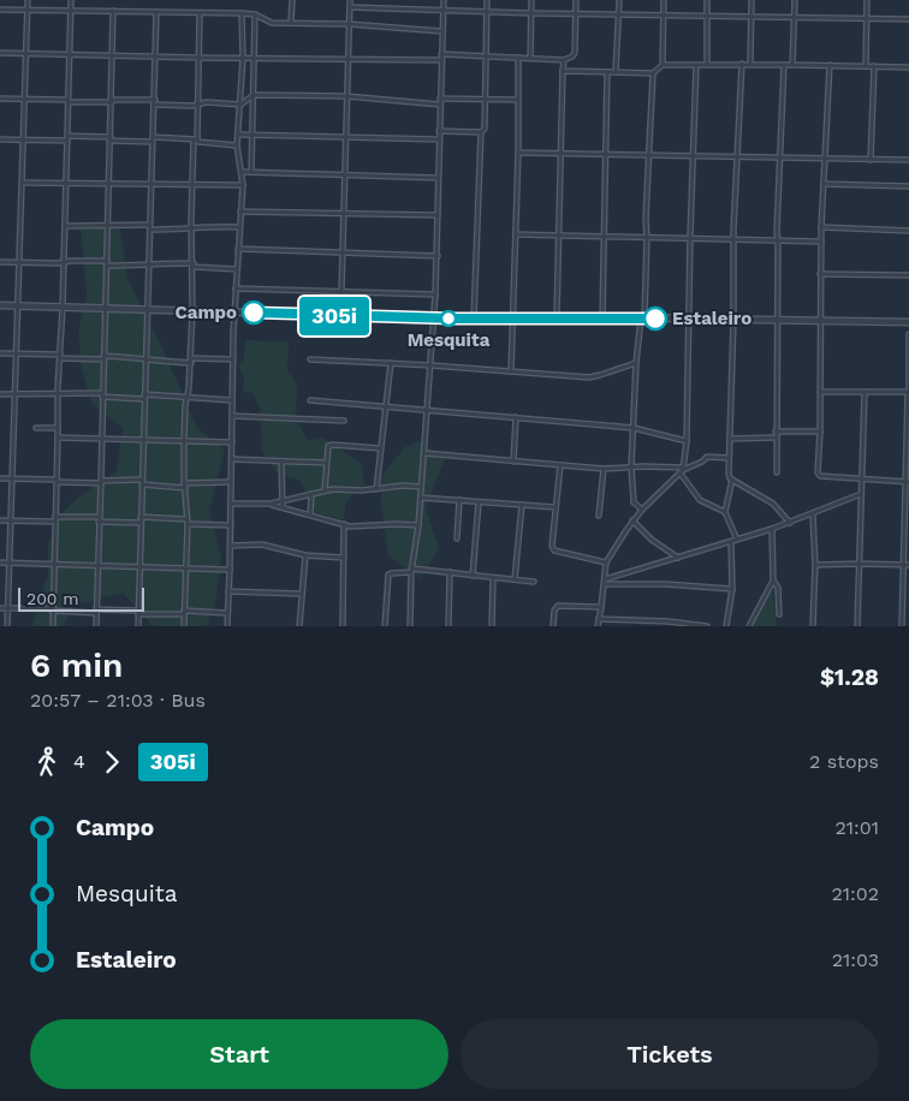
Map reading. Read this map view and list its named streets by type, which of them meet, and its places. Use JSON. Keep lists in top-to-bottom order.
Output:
{
  "places": ["Campo", "Mesquita", "Estaleiro"],
  "lines": ["bus line 305i"],
  "scale_bar": "200 m",
  "page": {
    "on_map": "305i",
    "scale": "200 m",
    "heading": ["6 min", "20:57 – 21:03 · Bus", "$1.28"],
    "legs": ["4", "305i", "2 stops"],
    "list": [
      {
        "name": "Campo",
        "value": "21:01"
      },
      {
        "name": "Mesquita",
        "value": "21:02"
      },
      {
        "name": "Estaleiro",
        "value": "21:03"
      }
    ],
    "buttons": ["Start", "Tickets"]
  }
}
